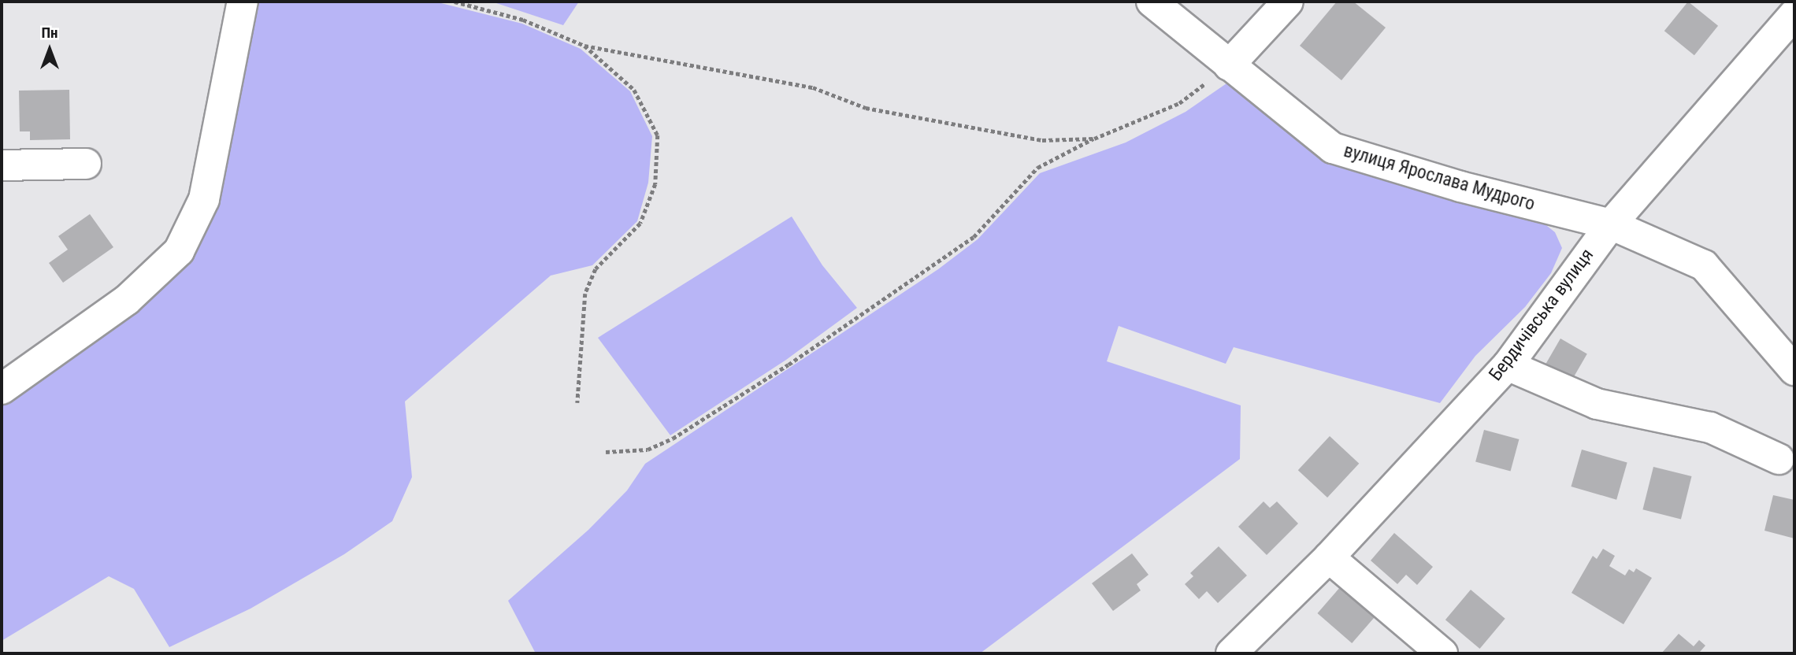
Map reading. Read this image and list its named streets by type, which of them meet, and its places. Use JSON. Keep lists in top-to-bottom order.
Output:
{
  "streets": {
    "street": ["вулиця Ярослава Мудрого", "Бердичівська вулиця"]
  },
  "crossings": [
    ["вулиця Ярослава Мудрого", "Бердичівська вулиця"]
  ],
  "north": "top"
}
